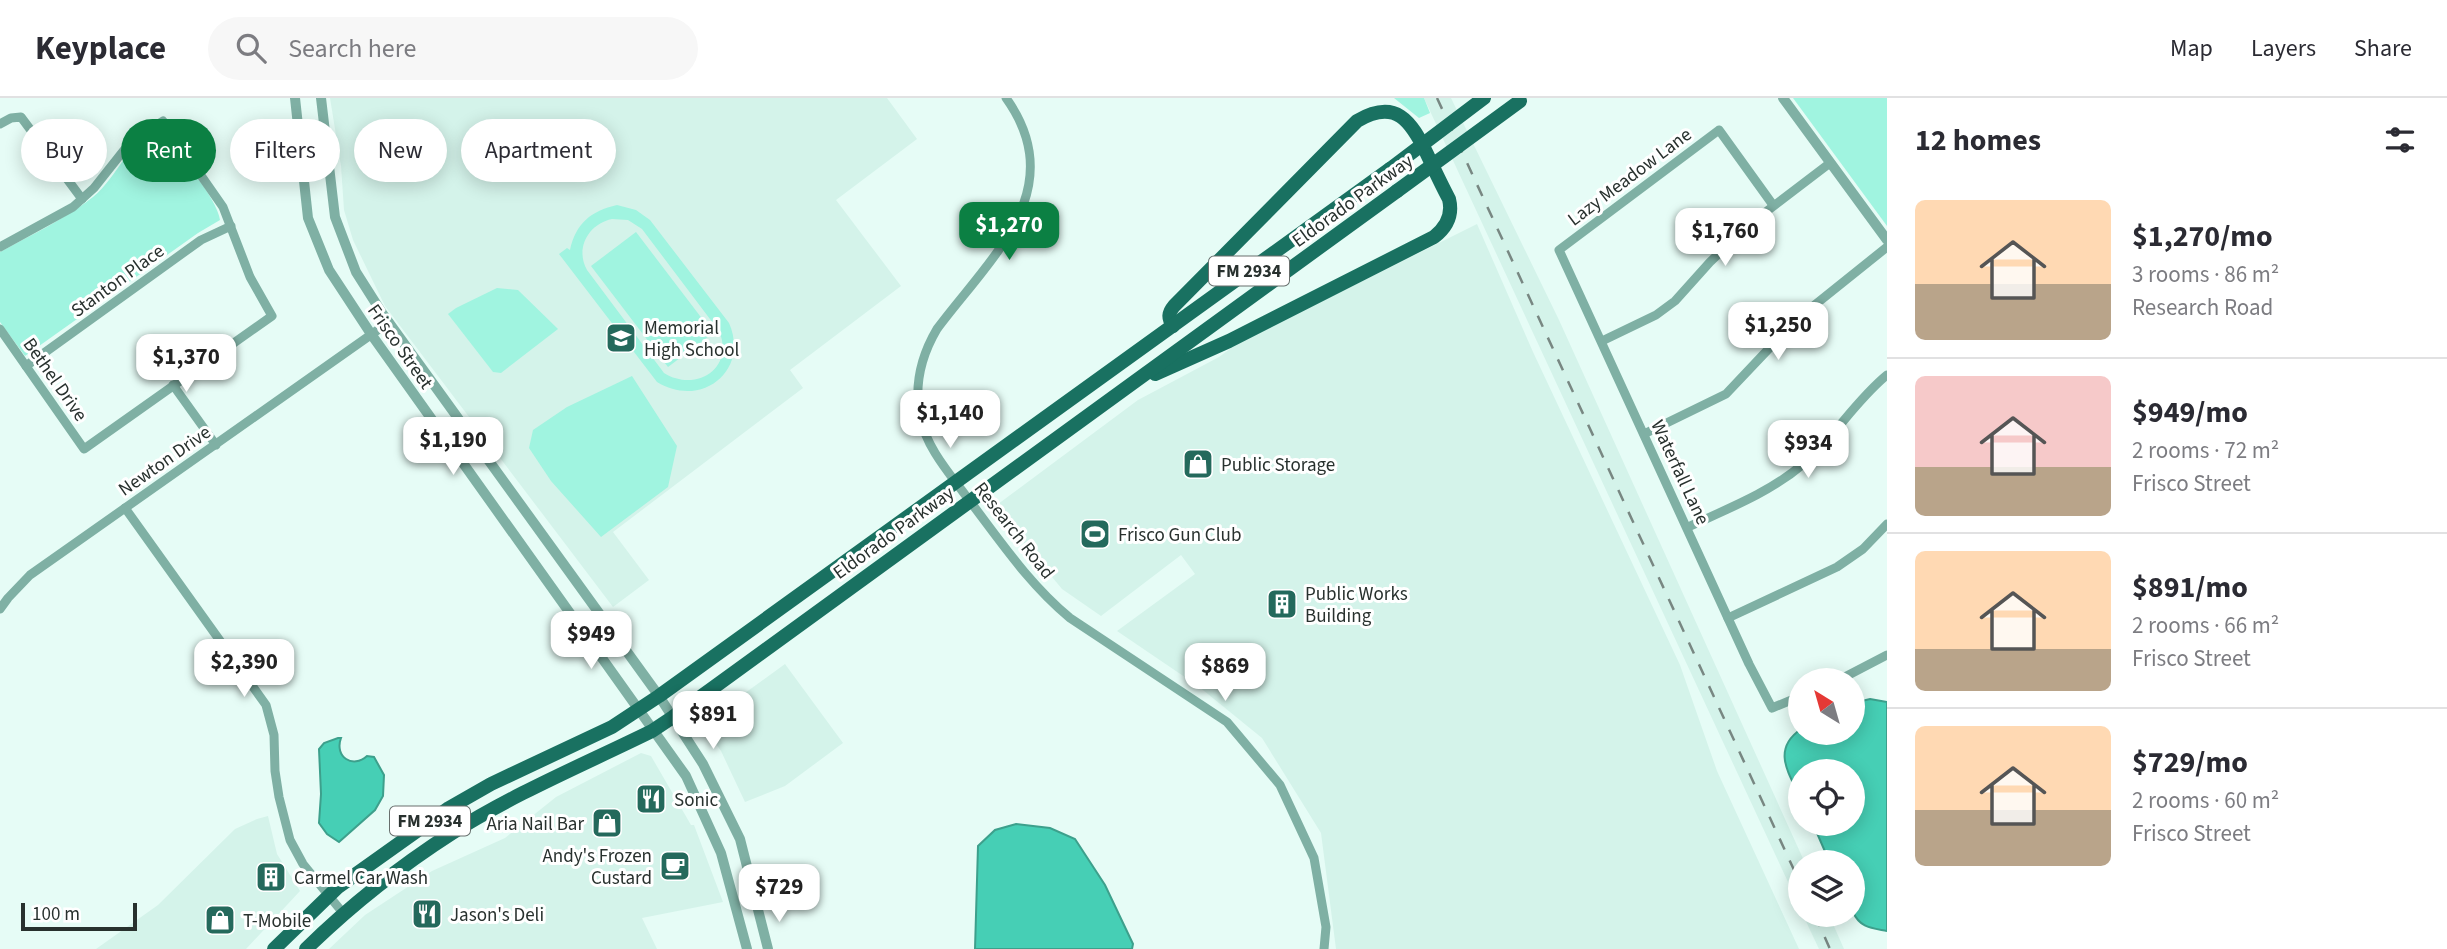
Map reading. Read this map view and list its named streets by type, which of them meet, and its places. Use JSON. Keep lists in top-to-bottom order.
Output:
{
  "streets": {
    "main road": ["Eldorado Parkway", "FM 2934"],
    "street": [
      "Lazy Meadow Lane",
      "Stanton Place",
      "Frisco Street",
      "Bethel Drive",
      "Newton Drive",
      "Waterfall Lane",
      "Research Road"
    ]
  },
  "crossings": [
    ["Lazy Meadow Lane", "Waterfall Lane"],
    ["Eldorado Parkway", "Frisco Street"],
    ["Eldorado Parkway", "Research Road"],
    ["Stanton Place", "Bethel Drive"],
    ["Frisco Street", "Newton Drive"]
  ],
  "places": {
    "school or university": ["Memorial High School"],
    "shop": ["Public Storage", "Aria Nail Bar", "T-Mobile"],
    "sports": ["Frisco Gun Club"],
    "building": ["Public Works Building", "Carmel Car Wash"],
    "restaurant": ["Sonic", "Jason's Deli"],
    "cafe": ["Andy's Frozen Custard"]
  },
  "scale_bar": "100 m",
  "north": "top left",
  "page": {
    "header": "Keyplace",
    "search": "Search here",
    "nav": ["Map", "Layers", "Share"],
    "heading": "12 homes",
    "chip": [
      "Buy",
      "Rent",
      "Filters",
      "New",
      "Apartment"
    ],
    "list": [
      {
        "name": "$1,270/mo",
        "note": "3 rooms · 86 m² · Research Road"
      },
      {
        "name": "$949/mo",
        "note": "2 rooms · 72 m² · Frisco Street"
      },
      {
        "name": "$891/mo",
        "note": "2 rooms · 66 m² · Frisco Street"
      },
      {
        "name": "$729/mo",
        "note": "2 rooms · 60 m² · Frisco Street"
      }
    ],
    "price": [
      "$1,270",
      "$1,760",
      "$1,250",
      "$1,370",
      "$1,140",
      "$1,190",
      "$934",
      "$949",
      "$2,390",
      "$869",
      "$891",
      "$729"
    ],
    "scale": "100 m"
  }
}
